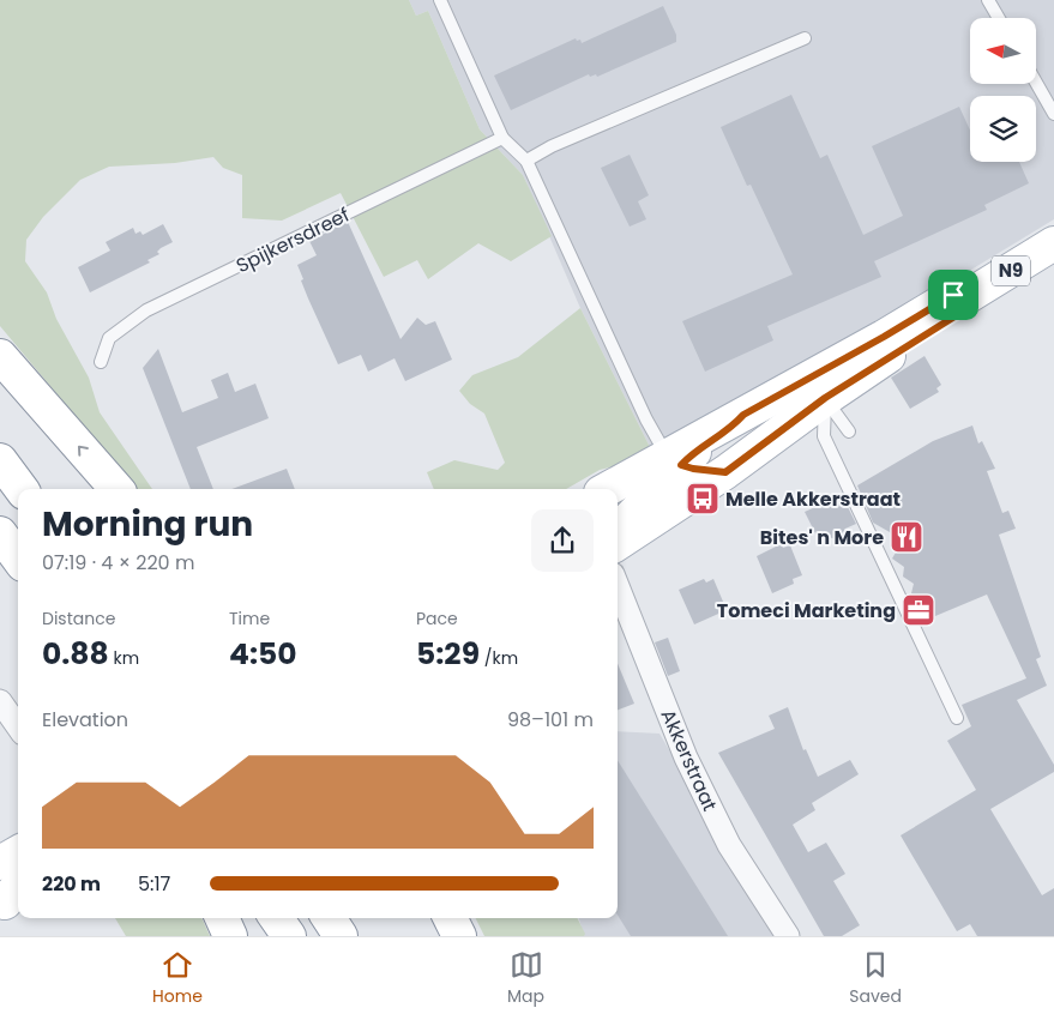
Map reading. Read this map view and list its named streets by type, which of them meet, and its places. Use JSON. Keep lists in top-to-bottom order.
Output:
{
  "streets": {
    "main road": ["N9"],
    "street": ["Akkerstraat"],
    "lane": ["Spijkersdreef"]
  },
  "places": {
    "bus stop": ["Melle Akkerstraat"],
    "restaurant": ["Bites' n More"],
    "office": ["Tomeci Marketing"]
  },
  "north": "left",
  "page": {
    "heading": ["Morning run", "07:19 · 4 × 220 m"],
    "stats": [
      ["Distance", "0.88 km"],
      ["Time", "4:50"],
      ["Pace", "5:29 /km"]
    ],
    "chart": ["Elevation", "98–101 m"],
    "list": [
      {
        "name": "220 m",
        "note": "5:17"
      }
    ],
    "tabs": ["Home", "Map", "Saved"]
  }
}
